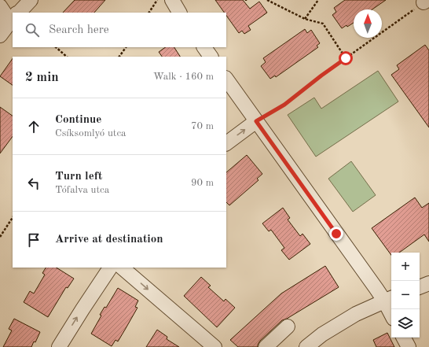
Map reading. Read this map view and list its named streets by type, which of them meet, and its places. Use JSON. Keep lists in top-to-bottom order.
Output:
{
  "north": "top",
  "page": {
    "search": "Search here",
    "heading": ["2 min", "Walk · 160 m"],
    "list": [
      ["Continue", "Csíksomlyó utca", "70 m"],
      ["Turn left", "Tófalva utca", "90 m"],
      "Arrive at destination"
    ],
    "map_buttons": ["+", "−"]
  }
}
